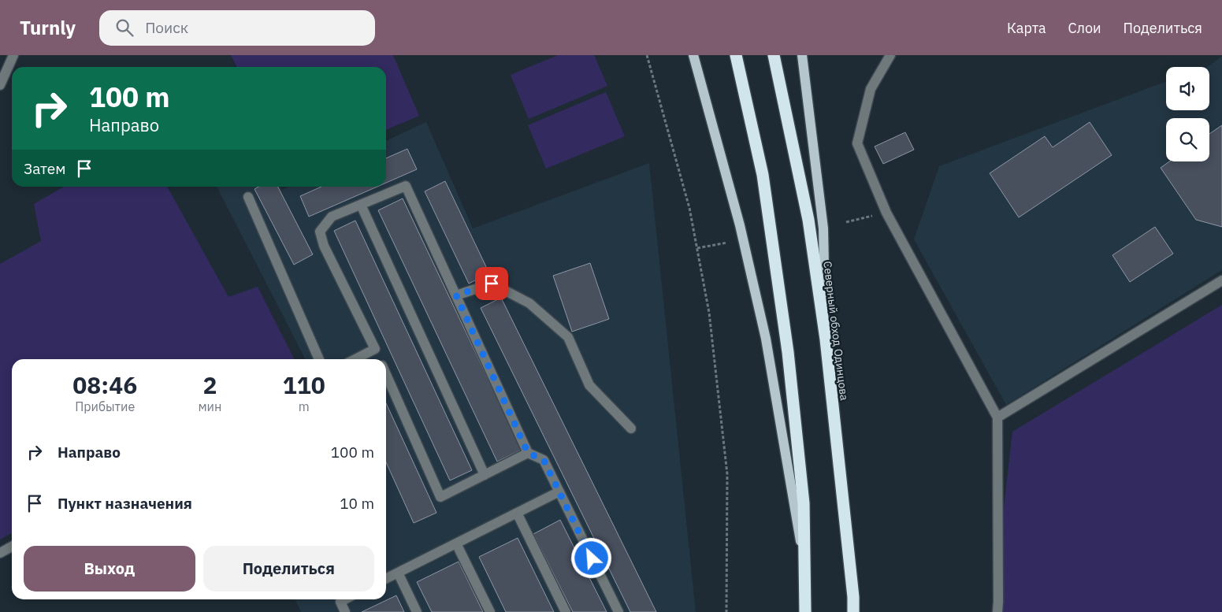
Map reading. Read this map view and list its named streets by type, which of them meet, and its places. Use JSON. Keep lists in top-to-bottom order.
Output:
{
  "streets": {
    "highway": ["Северный обход Одинцова"]
  },
  "page": {
    "header": "Turnly",
    "search": "Поиск",
    "nav": ["Карта", "Слои", "Поделиться"],
    "turn": ["100 m", "Направо"],
    "then": "Затем",
    "eta": [
      "08:46",
      "Прибытие",
      "2",
      "мин",
      "110",
      "m"
    ],
    "list": [
      {
        "name": "Направо",
        "value": "100 m"
      },
      {
        "name": "Пункт назначения",
        "value": "10 m"
      }
    ],
    "buttons": ["Выход", "Поделиться"]
  }
}
